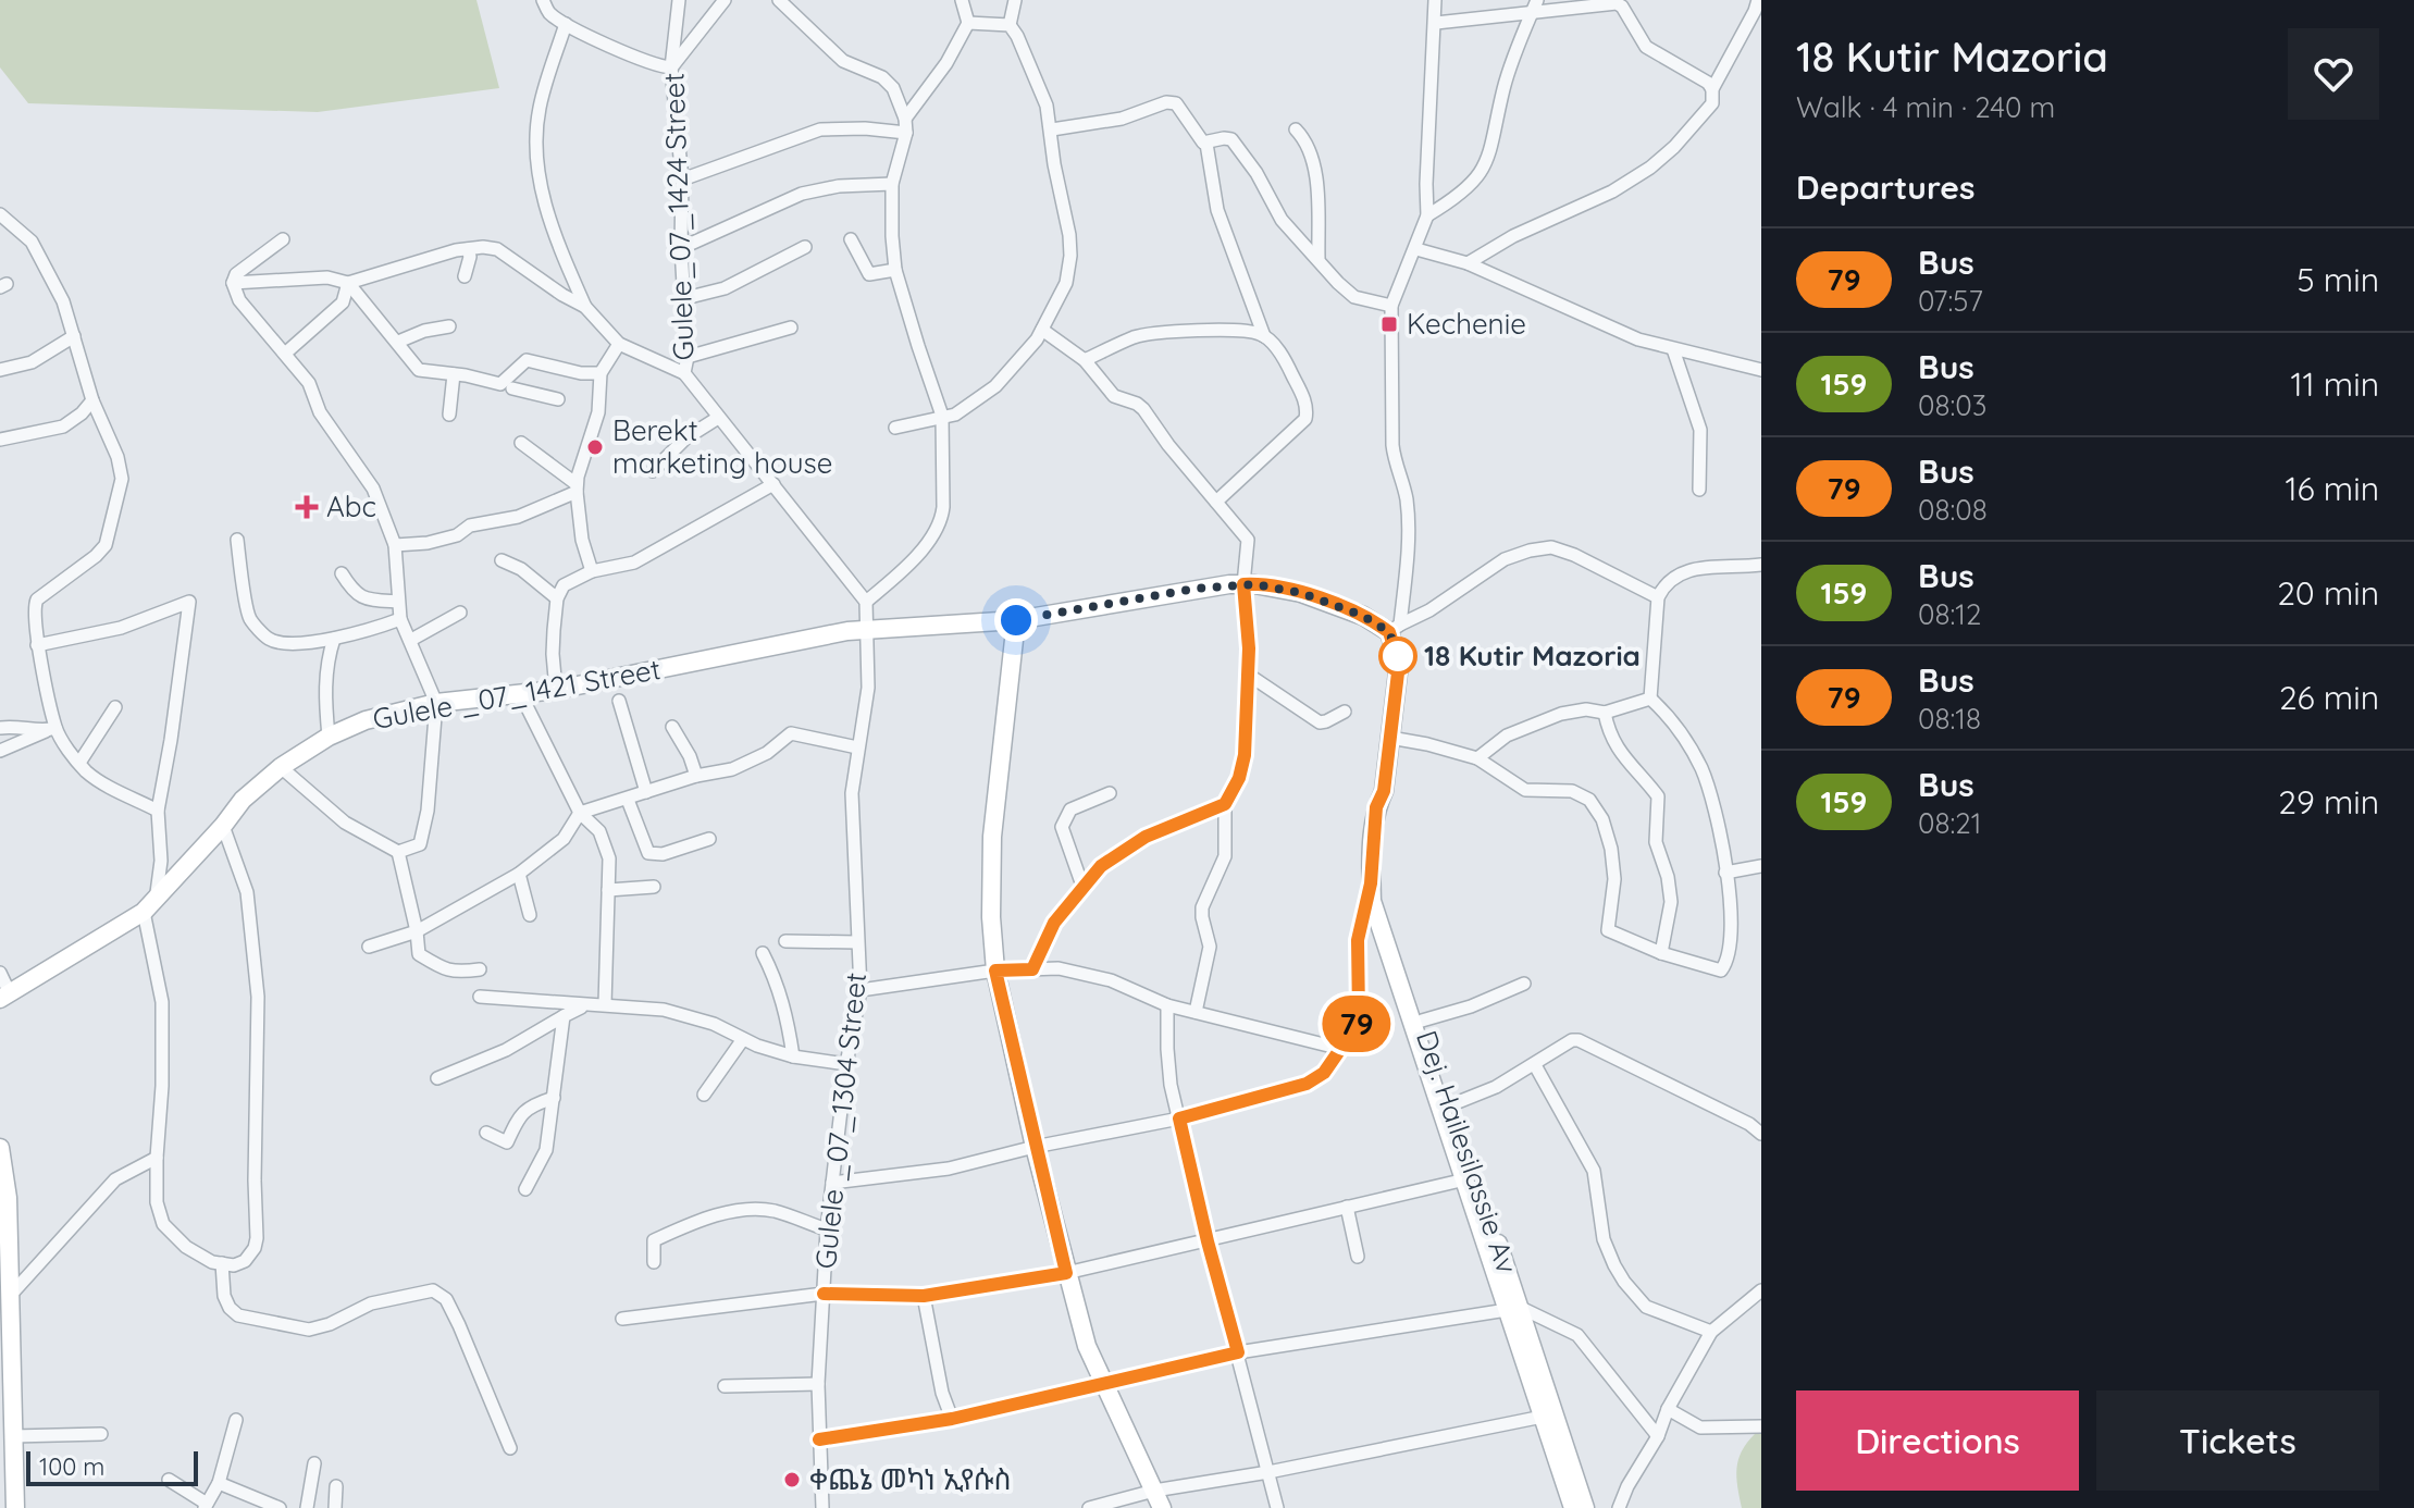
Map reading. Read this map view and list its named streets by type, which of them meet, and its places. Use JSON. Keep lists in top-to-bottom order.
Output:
{
  "streets": {
    "main road": ["Gulele _07_1421 Street", "Dej. Hailesilassie Av"],
    "street": ["Gulele_07_1424 Street", "Gulele _07_1304 Street"]
  },
  "crossings": [
    ["Gulele _07_1421 Street", "Gulele _07_1304 Street"]
  ],
  "places": {
    "transit": ["Kechenie"],
    "other": ["Berekt marketing house", "18 Kutir Mazoria", "ቀጨኔ መካነ ኢየሱስ"],
    "health": ["Abc"]
  },
  "lines": ["bus line 79"],
  "scale_bar": "100 m",
  "page": {
    "on_map": "79",
    "heading": [
      ["18 Kutir Mazoria", "Walk · 4 min · 240 m"],
      "Departures"
    ],
    "list": [
      {
        "mark": "79",
        "name": "Bus",
        "note": "07:57",
        "value": "5 min"
      },
      {
        "mark": "159",
        "name": "Bus",
        "note": "08:03",
        "value": "11 min"
      },
      {
        "mark": "79",
        "name": "Bus",
        "note": "08:08",
        "value": "16 min"
      },
      {
        "mark": "159",
        "name": "Bus",
        "note": "08:12",
        "value": "20 min"
      },
      {
        "mark": "79",
        "name": "Bus",
        "note": "08:18",
        "value": "26 min"
      },
      {
        "mark": "159",
        "name": "Bus",
        "note": "08:21",
        "value": "29 min"
      }
    ],
    "buttons": ["Directions", "Tickets"],
    "scale": "100 m"
  }
}
